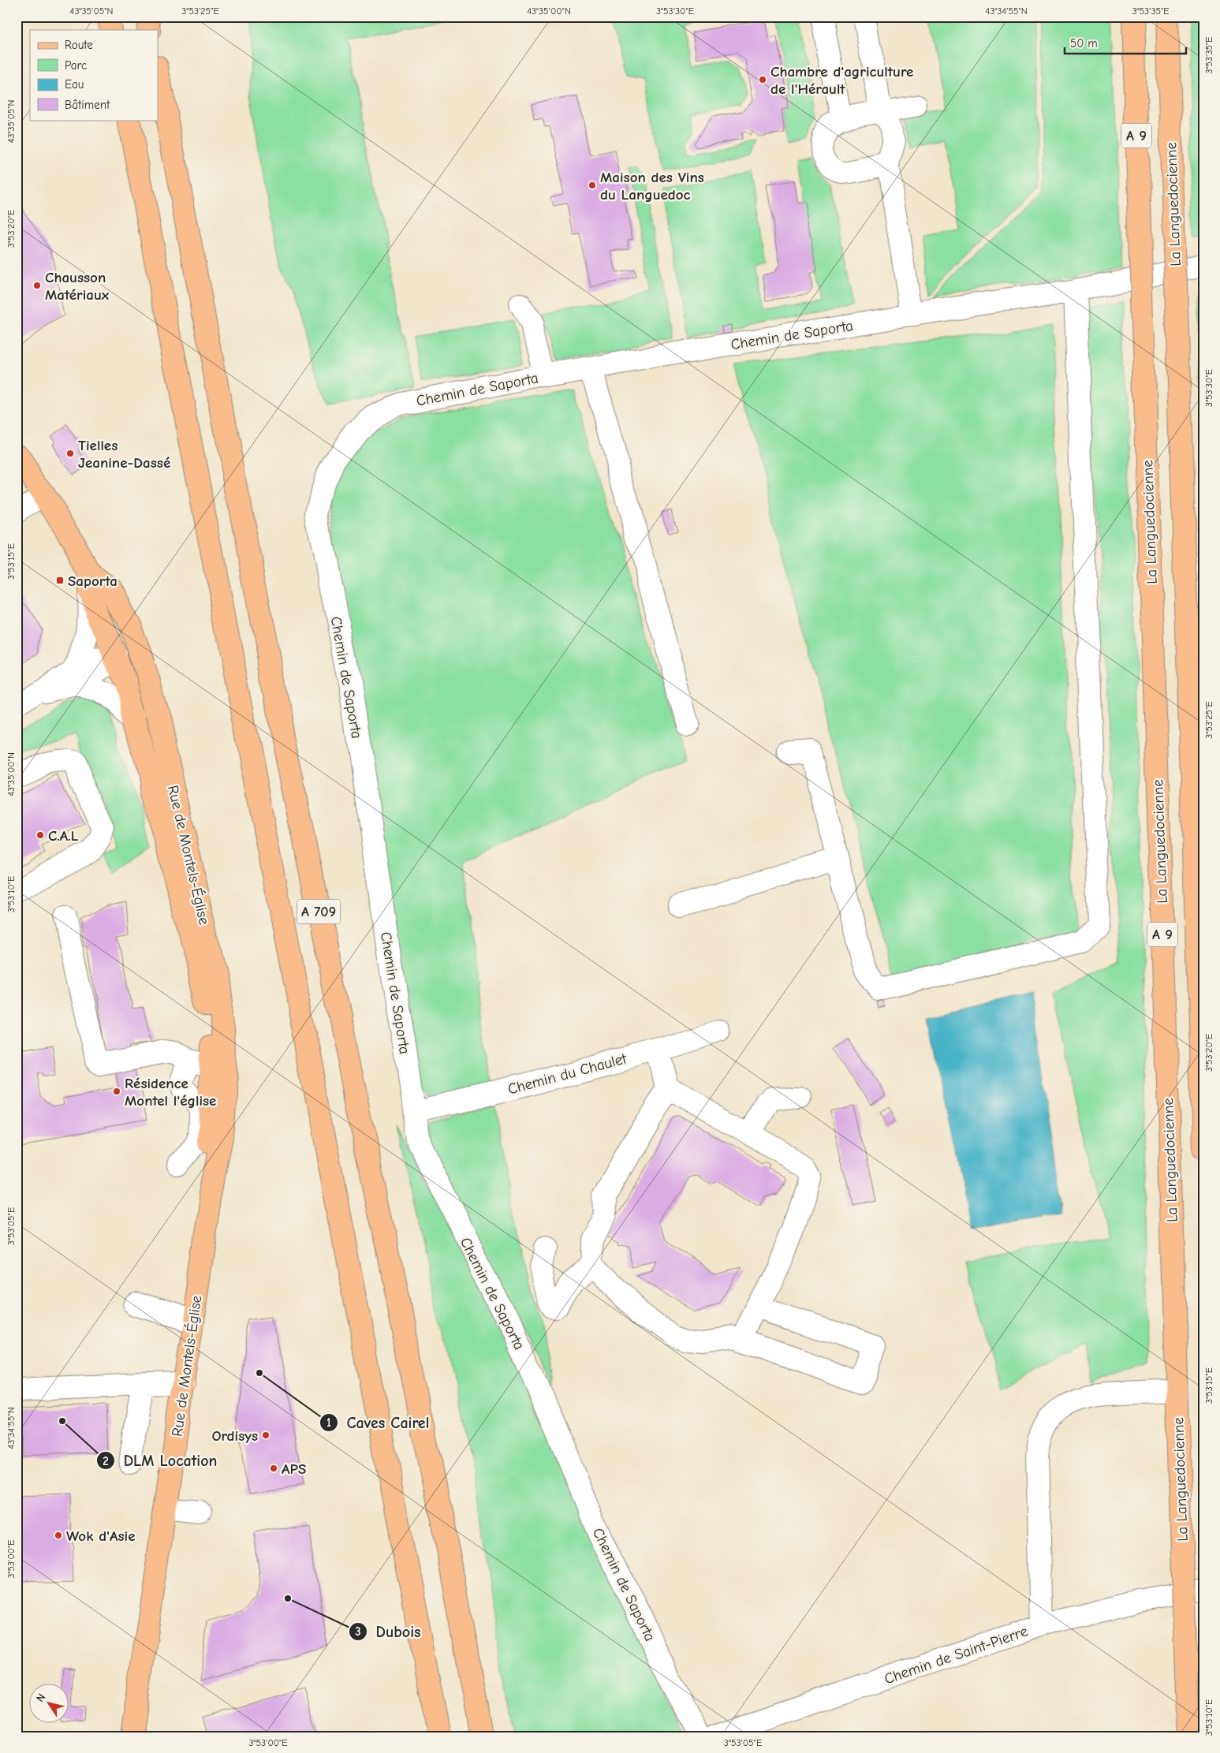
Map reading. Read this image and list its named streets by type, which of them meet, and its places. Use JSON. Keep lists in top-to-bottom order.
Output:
{
  "streets": {
    "main road": [
      "A 9",
      "La Languedocienne",
      "Rue de Montels-Église",
      "A 709"
    ],
    "street": ["Chemin de Saporta", "Chemin du Chaulet", "Chemin de Saint-Pierre"]
  },
  "crossings": [
    ["Chemin de Saporta", "Chemin du Chaulet"]
  ],
  "places": {
    "other": [
      "Chambre d'agriculture de l'Hérault",
      "Maison des Vins du Languedoc",
      "Chausson Matériaux",
      "Tielles Jeanine-Dassé",
      "C.A.L",
      "Résidence Montel l'église",
      "Caves Cairel",
      "DLM Location",
      "Ordisys",
      "APS",
      "Wok d'Asie",
      "Dubois"
    ],
    "transit": ["Saporta"]
  },
  "legend": [
    "Route",
    "Parc",
    "Eau",
    "Bâtiment"
  ],
  "scale_bar": "50 m",
  "north": "top left",
  "coordinates": [
    "43°35'05\"N",
    "3°53'25\"E",
    "43°35'00\"N",
    "3°53'30\"E",
    "43°34'55\"N",
    "3°53'35\"E",
    "3°53'20\"E",
    "3°53'15\"E",
    "3°53'10\"E",
    "3°53'05\"E",
    "3°53'00\"E"
  ]
}
